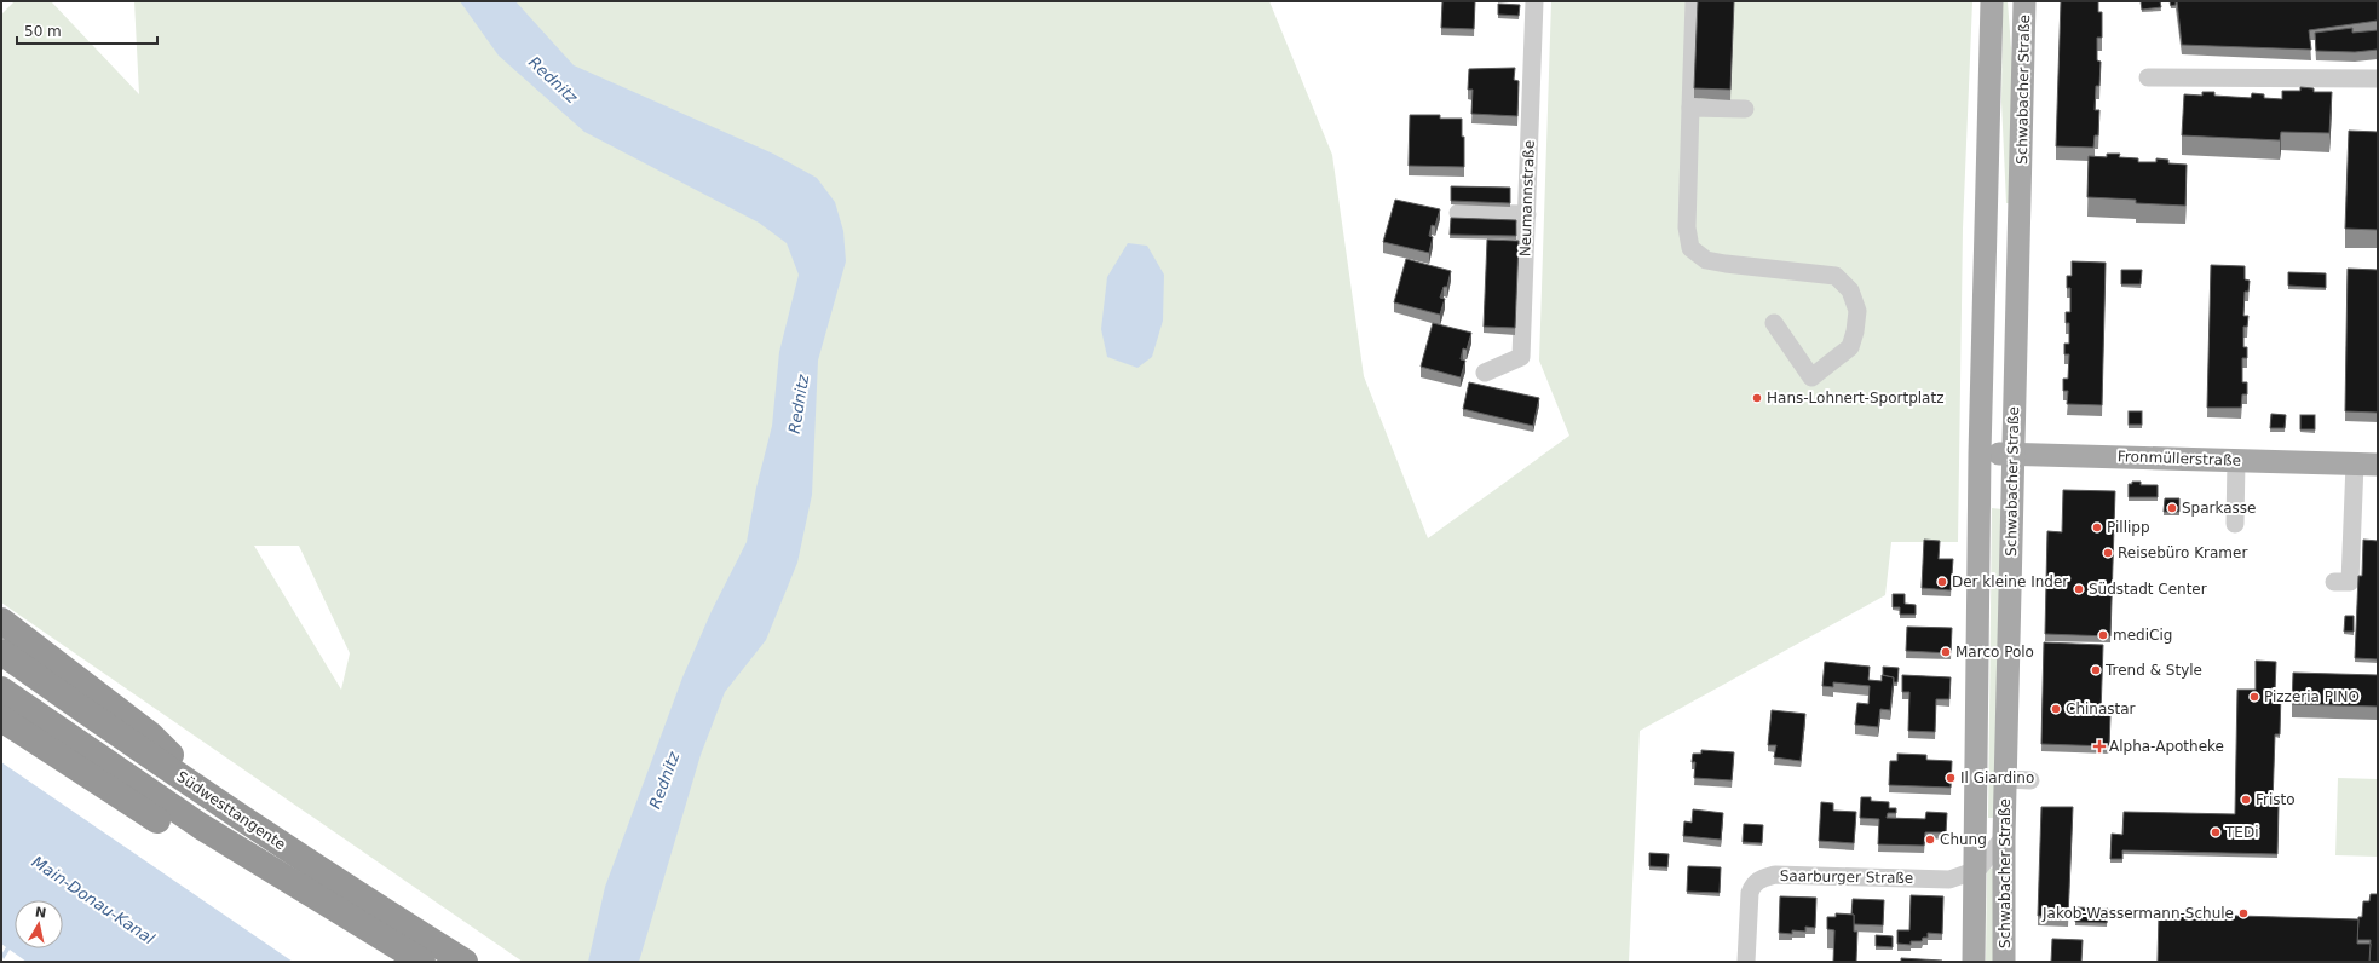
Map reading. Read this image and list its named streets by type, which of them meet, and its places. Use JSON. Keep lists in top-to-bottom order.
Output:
{
  "streets": {
    "highway": ["Südwesttangente"],
    "main road": ["Schwabacher Straße", "Fronmüllerstraße"],
    "street": ["Neumannstraße", "Saarburger Straße"]
  },
  "crossings": [
    ["Schwabacher Straße", "Fronmüllerstraße"],
    ["Schwabacher Straße", "Saarburger Straße"]
  ],
  "water": ["Rednitz", "Main-Donau-Kanal"],
  "places": {
    "other": [
      "Hans-Lohnert-Sportplatz",
      "Sparkasse",
      "Pillipp",
      "Reisebüro Kramer",
      "Der kleine Inder",
      "Südstadt Center",
      "mediCig",
      "Marco Polo",
      "Trend & Style",
      "Pizzeria PINO",
      "Chinastar",
      "Il Giardino",
      "Fristo",
      "TEDi",
      "Chung",
      "Jakob-Wassermann-Schule"
    ],
    "health": ["Alpha-Apotheke"]
  },
  "scale_bar": "50 m",
  "north": "top"
}
